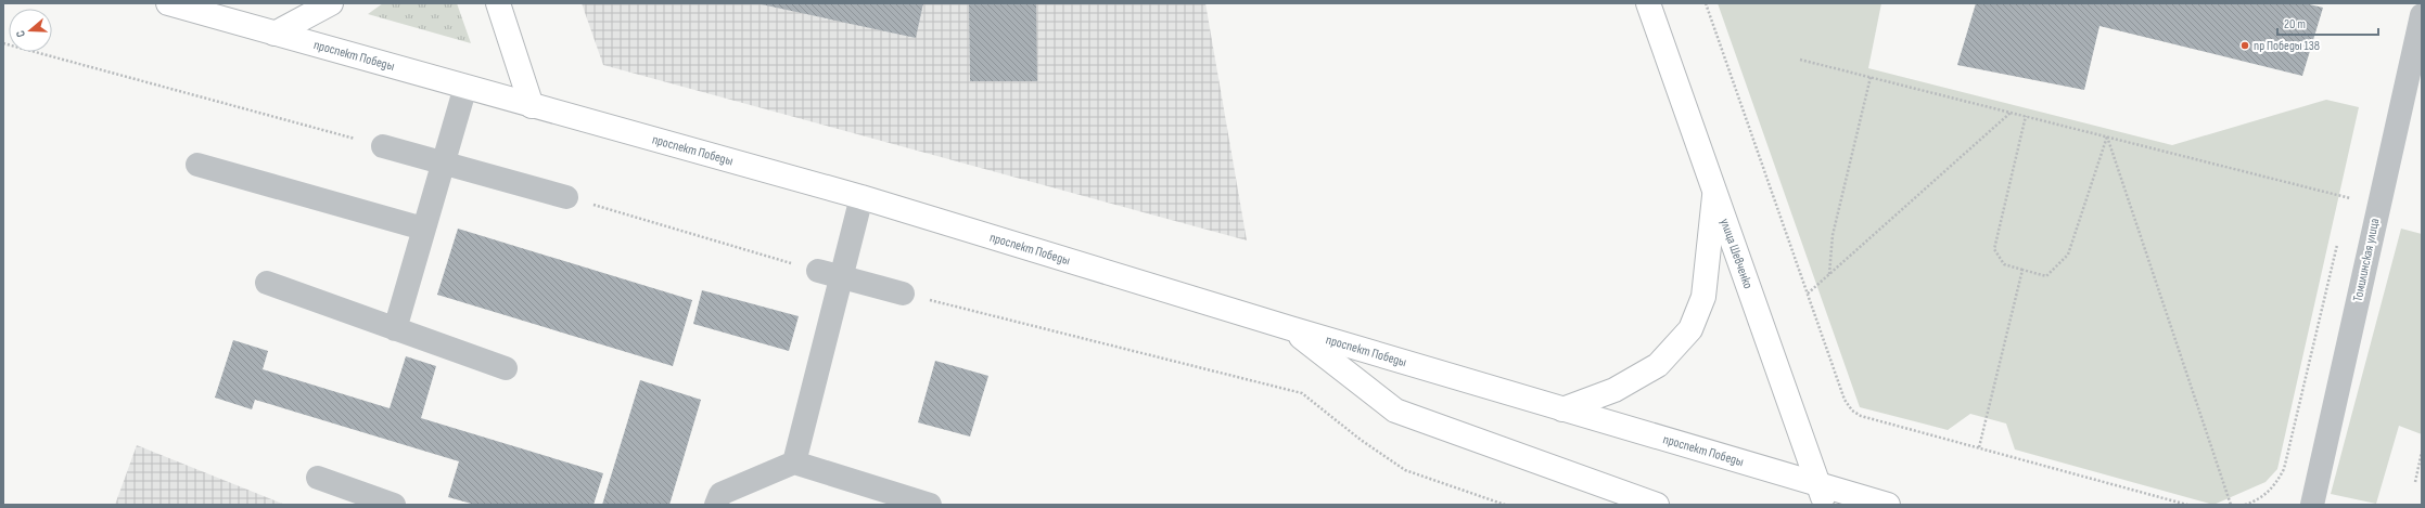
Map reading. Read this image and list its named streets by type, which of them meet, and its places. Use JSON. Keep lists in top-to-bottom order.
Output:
{
  "streets": {
    "main road": ["проспект Победы", "улица Шевченко"],
    "street": ["Томилинская улица"]
  },
  "crossings": [
    ["проспект Победы", "улица Шевченко"]
  ],
  "places": ["пр Победы 138"],
  "scale_bar": "20 m",
  "north": "left"
}
